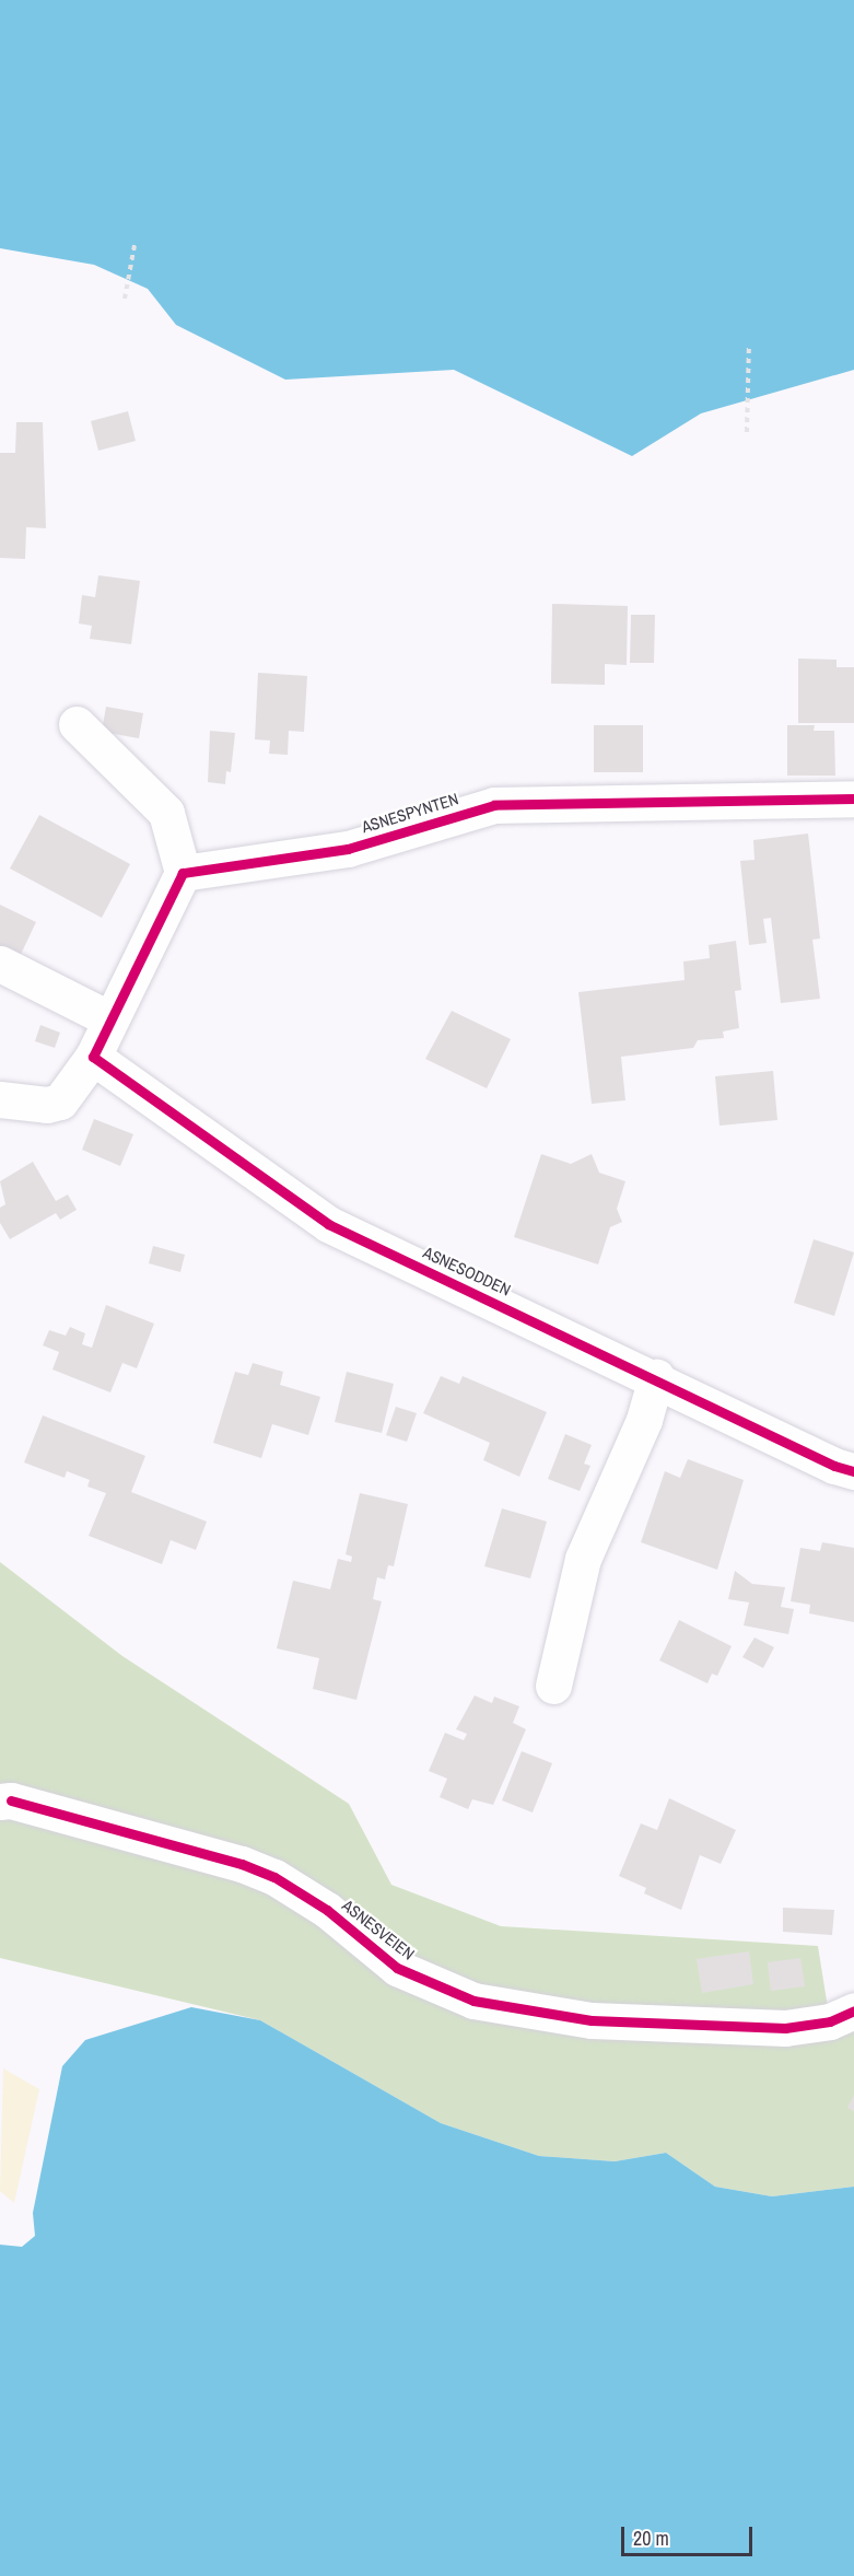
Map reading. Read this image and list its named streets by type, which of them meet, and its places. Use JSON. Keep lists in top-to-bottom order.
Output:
{
  "streets": {
    "street": ["ASNESPYNTEN", "ASNESODDEN", "ASNESVEIEN"]
  },
  "scale_bar": "20 m"
}
